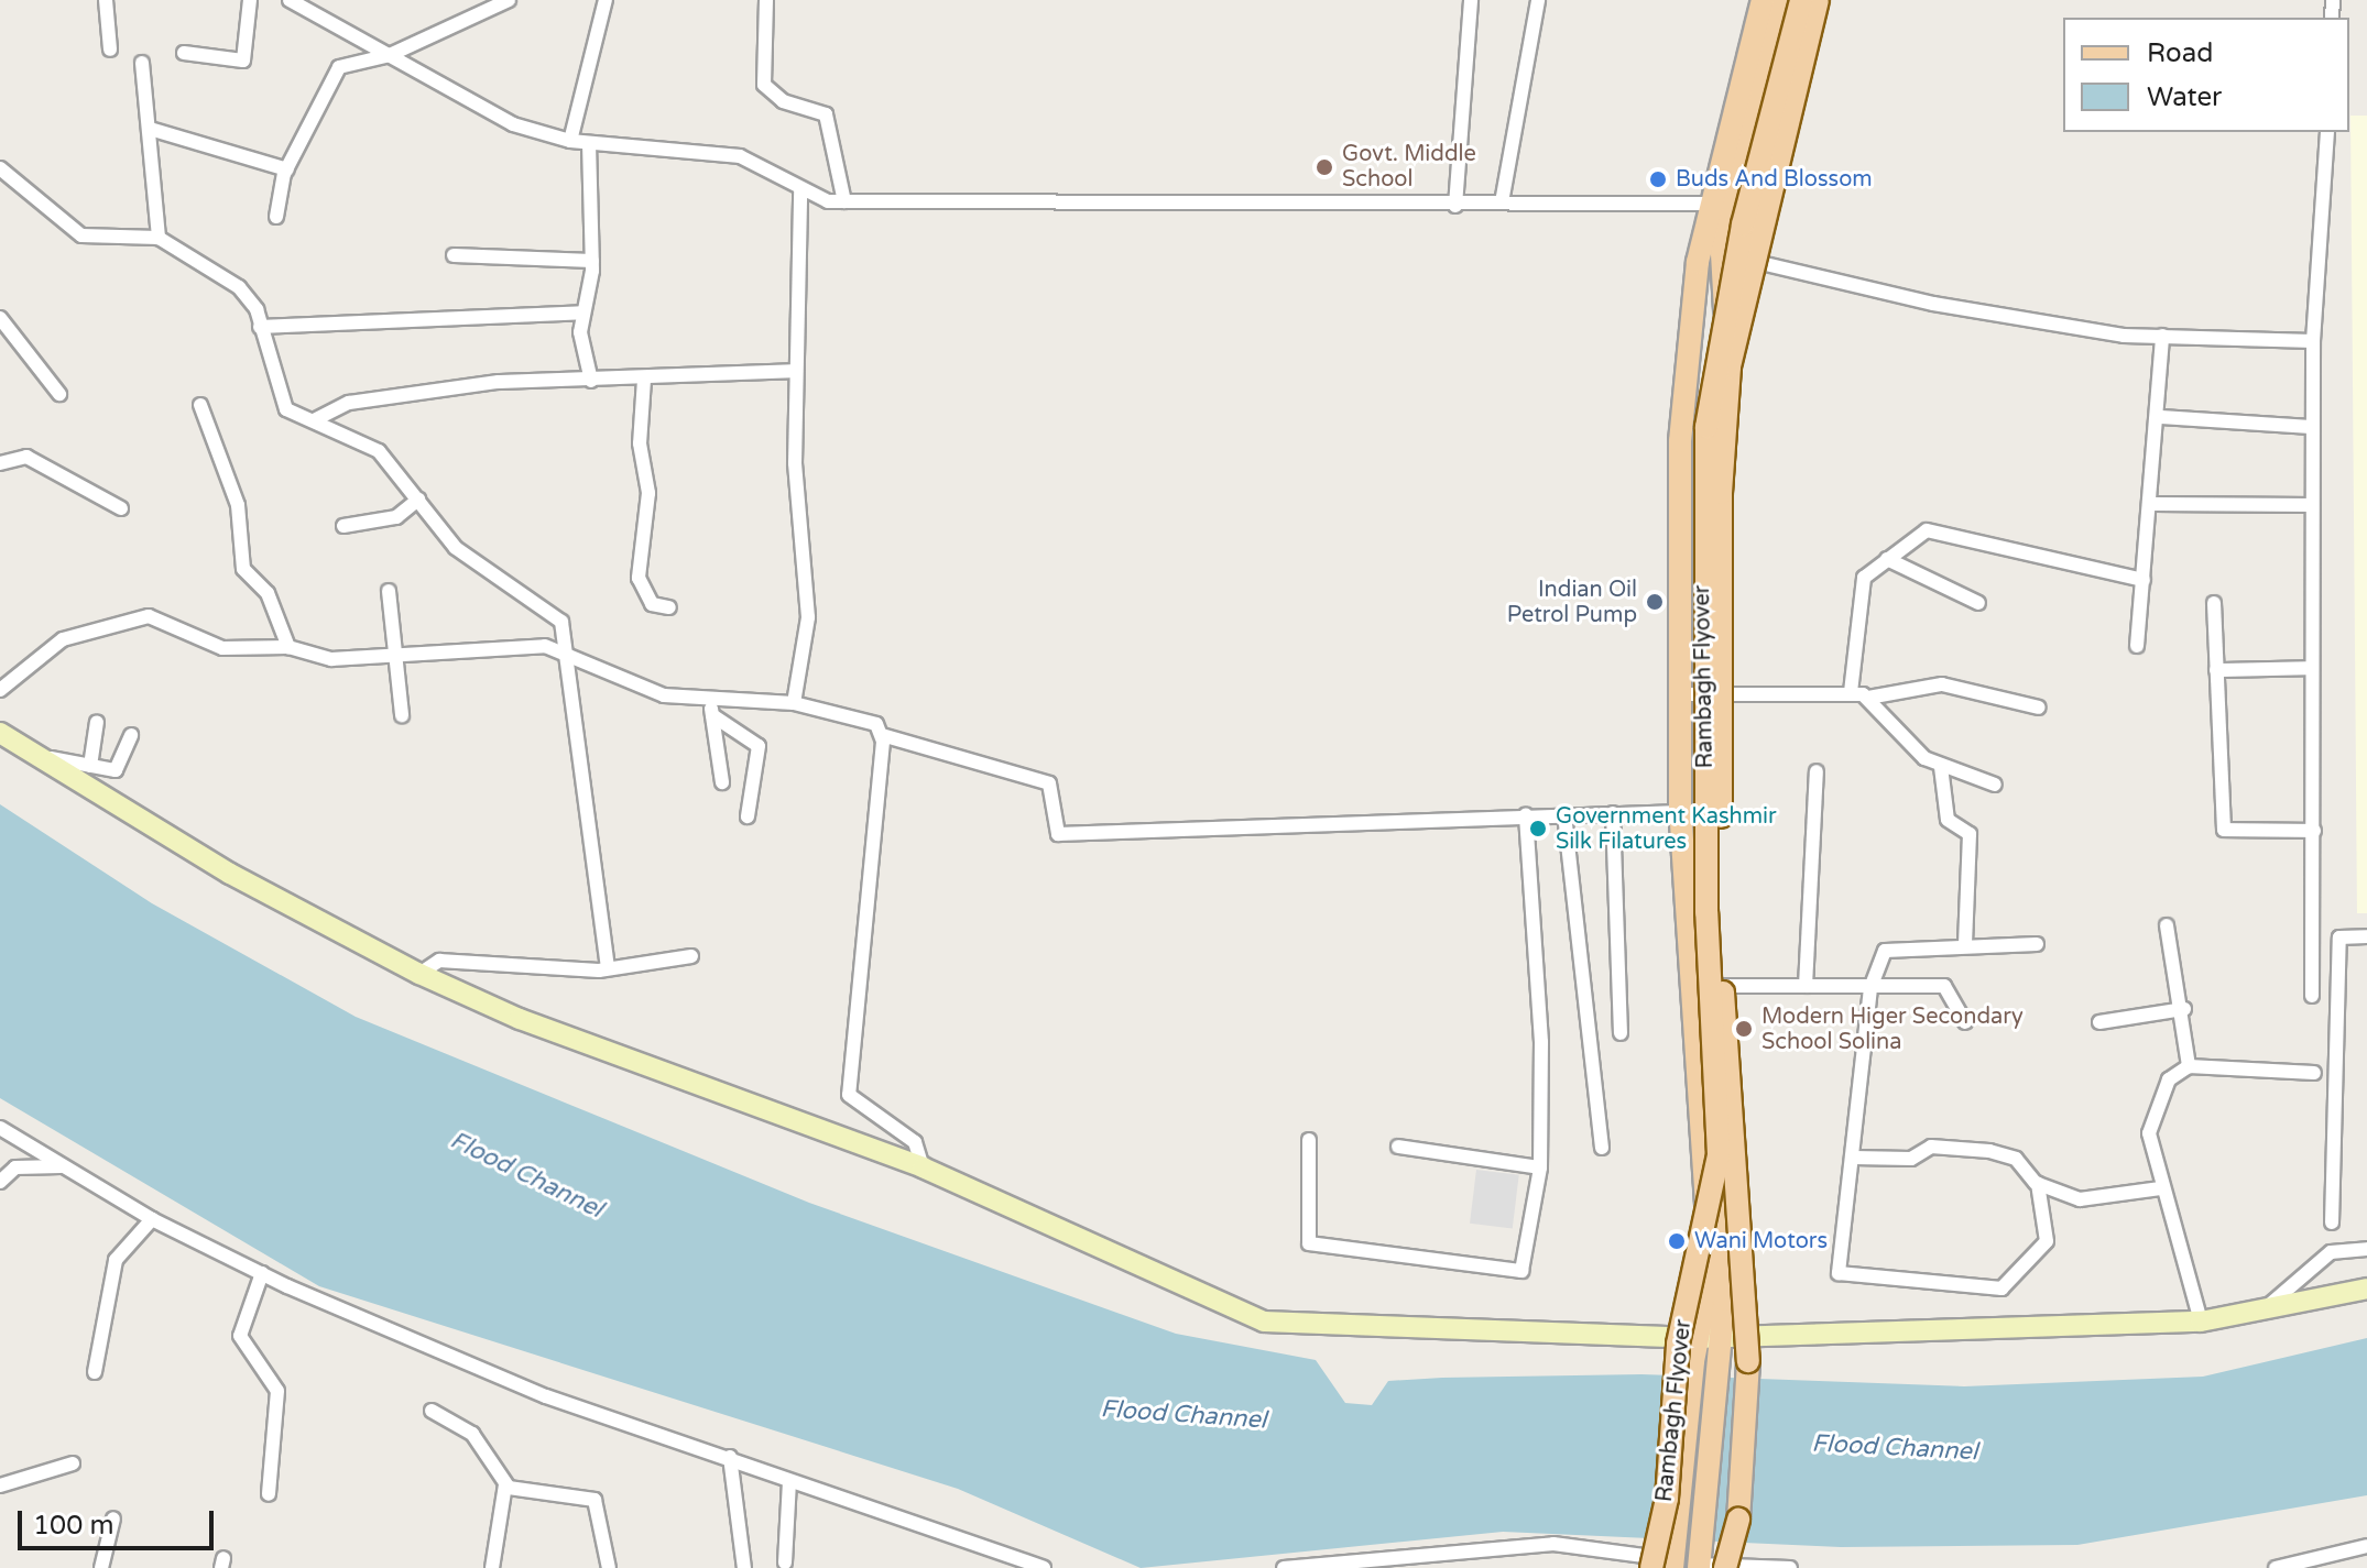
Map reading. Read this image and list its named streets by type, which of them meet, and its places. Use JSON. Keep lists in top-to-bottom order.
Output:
{
  "streets": {
    "main road": ["Rambagh Flyover"]
  },
  "water": ["Flood Channel"],
  "places": [
    "Govt. Middle School",
    "Buds And Blossom",
    "Indian Oil Petrol Pump",
    "Government Kashmir Silk Filatures",
    "Modern Higer Secondary School Solina",
    "Wani Motors"
  ],
  "legend": ["Road", "Water"],
  "scale_bar": "100 m"
}
